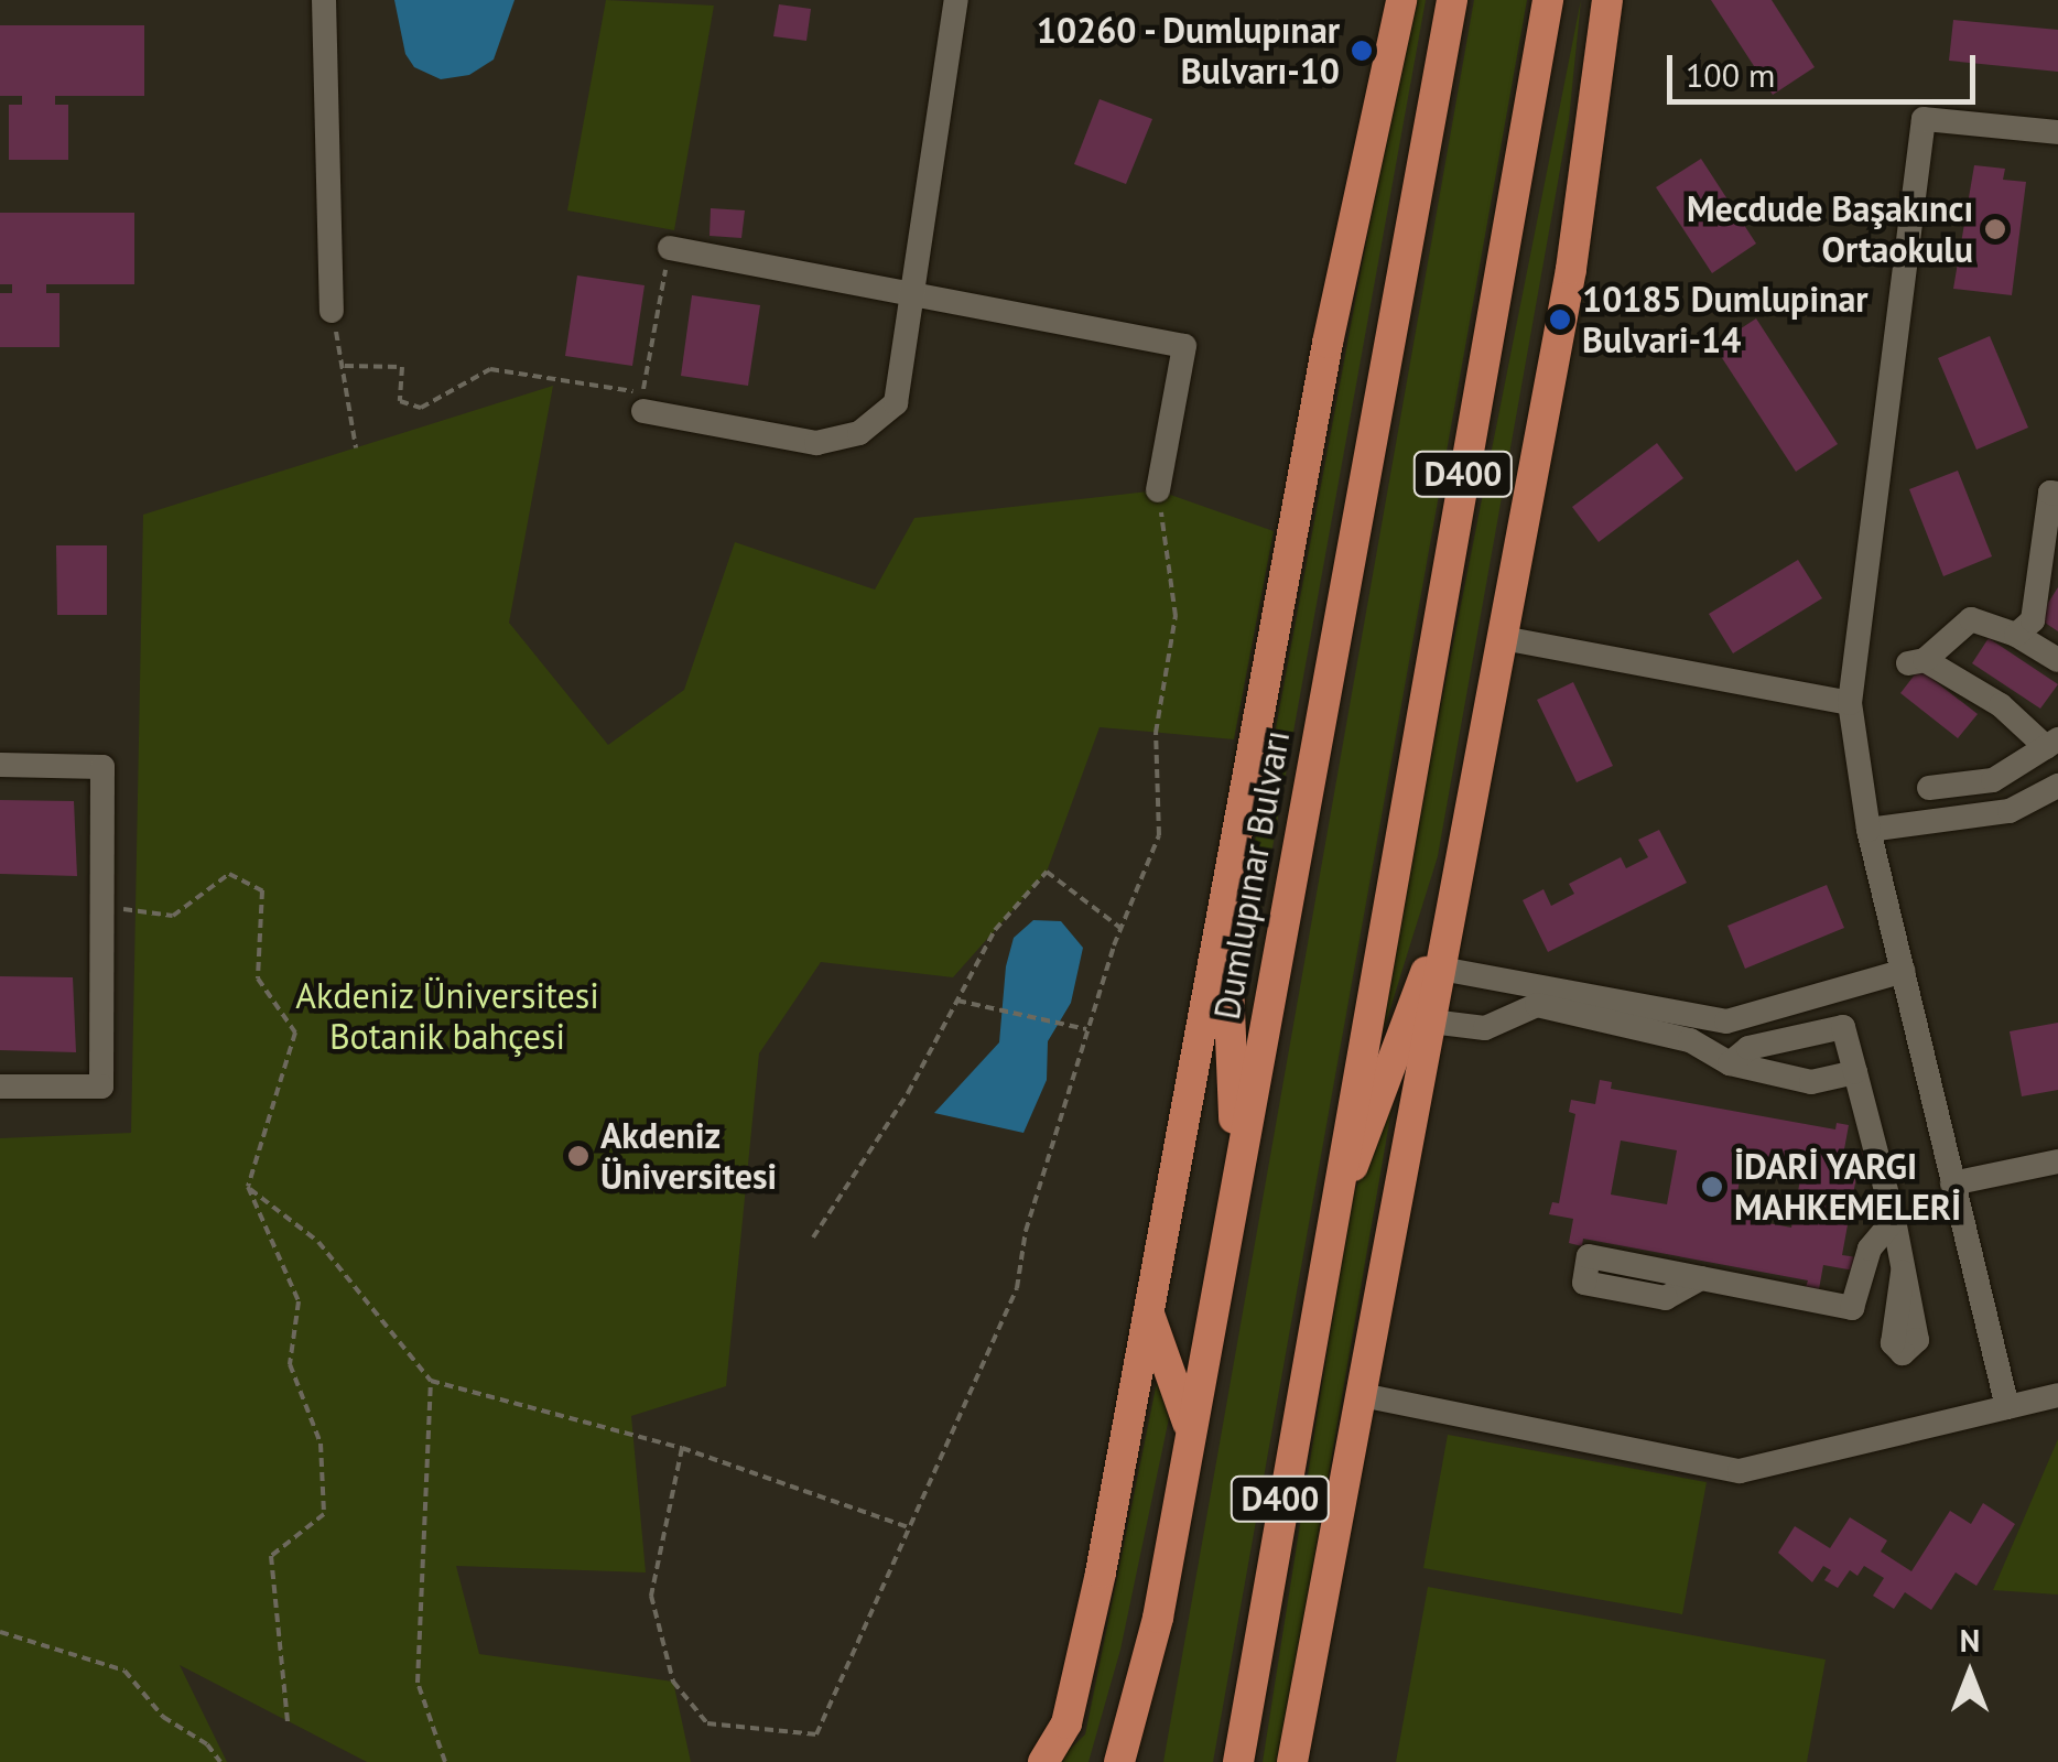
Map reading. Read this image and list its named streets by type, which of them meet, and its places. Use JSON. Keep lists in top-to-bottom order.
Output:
{
  "streets": {
    "main road": ["D400", "Dumlupınar Bulvarı"]
  },
  "parks": ["Akdeniz Üniversitesi Botanik bahçesi"],
  "places": [
    "10260 - Dumlupınar Bulvarı-10",
    "Mecdude Başakıncı Ortaokulu",
    "10185 Dumlupinar Bulvari-14",
    "Akdeniz Üniversitesi",
    "İDARİ YARGI MAHKEMELERİ"
  ],
  "scale_bar": "100 m",
  "north": "top"
}
